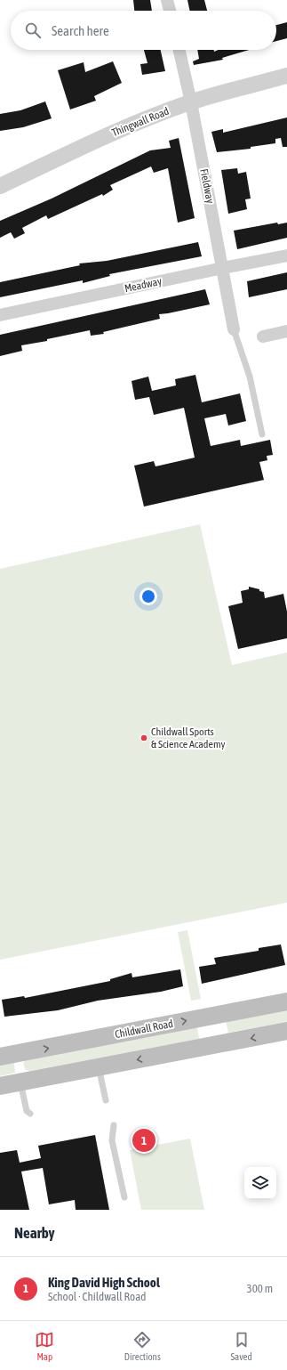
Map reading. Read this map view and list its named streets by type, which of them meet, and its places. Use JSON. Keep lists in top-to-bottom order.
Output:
{
  "streets": {
    "main road": ["Childwall Road"],
    "street": ["Thingwall Road", "Fieldway", "Meadway"]
  },
  "crossings": [
    ["Thingwall Road", "Fieldway"],
    ["Fieldway", "Meadway"]
  ],
  "places": ["Childwall Sports & Science Academy"],
  "page": {
    "search": "Search here",
    "pins": "1",
    "heading": "Nearby",
    "list": [
      {
        "mark": "1",
        "name": "King David High School",
        "note": "School · Childwall Road",
        "value": "300 m"
      }
    ],
    "nav": ["Map", "Directions", "Saved"]
  }
}
